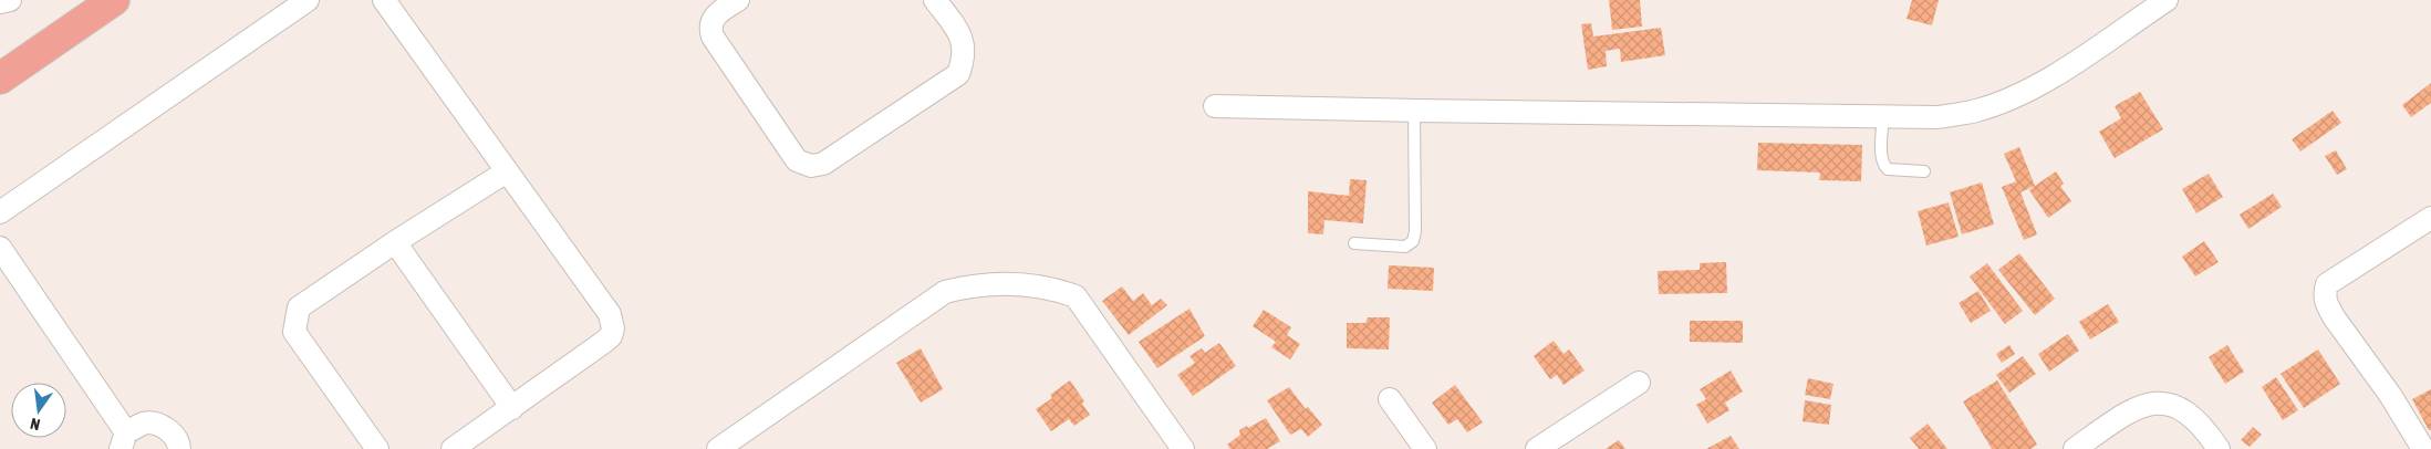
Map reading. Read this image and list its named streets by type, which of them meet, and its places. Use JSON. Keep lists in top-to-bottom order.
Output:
{
  "north": "bottom"
}
